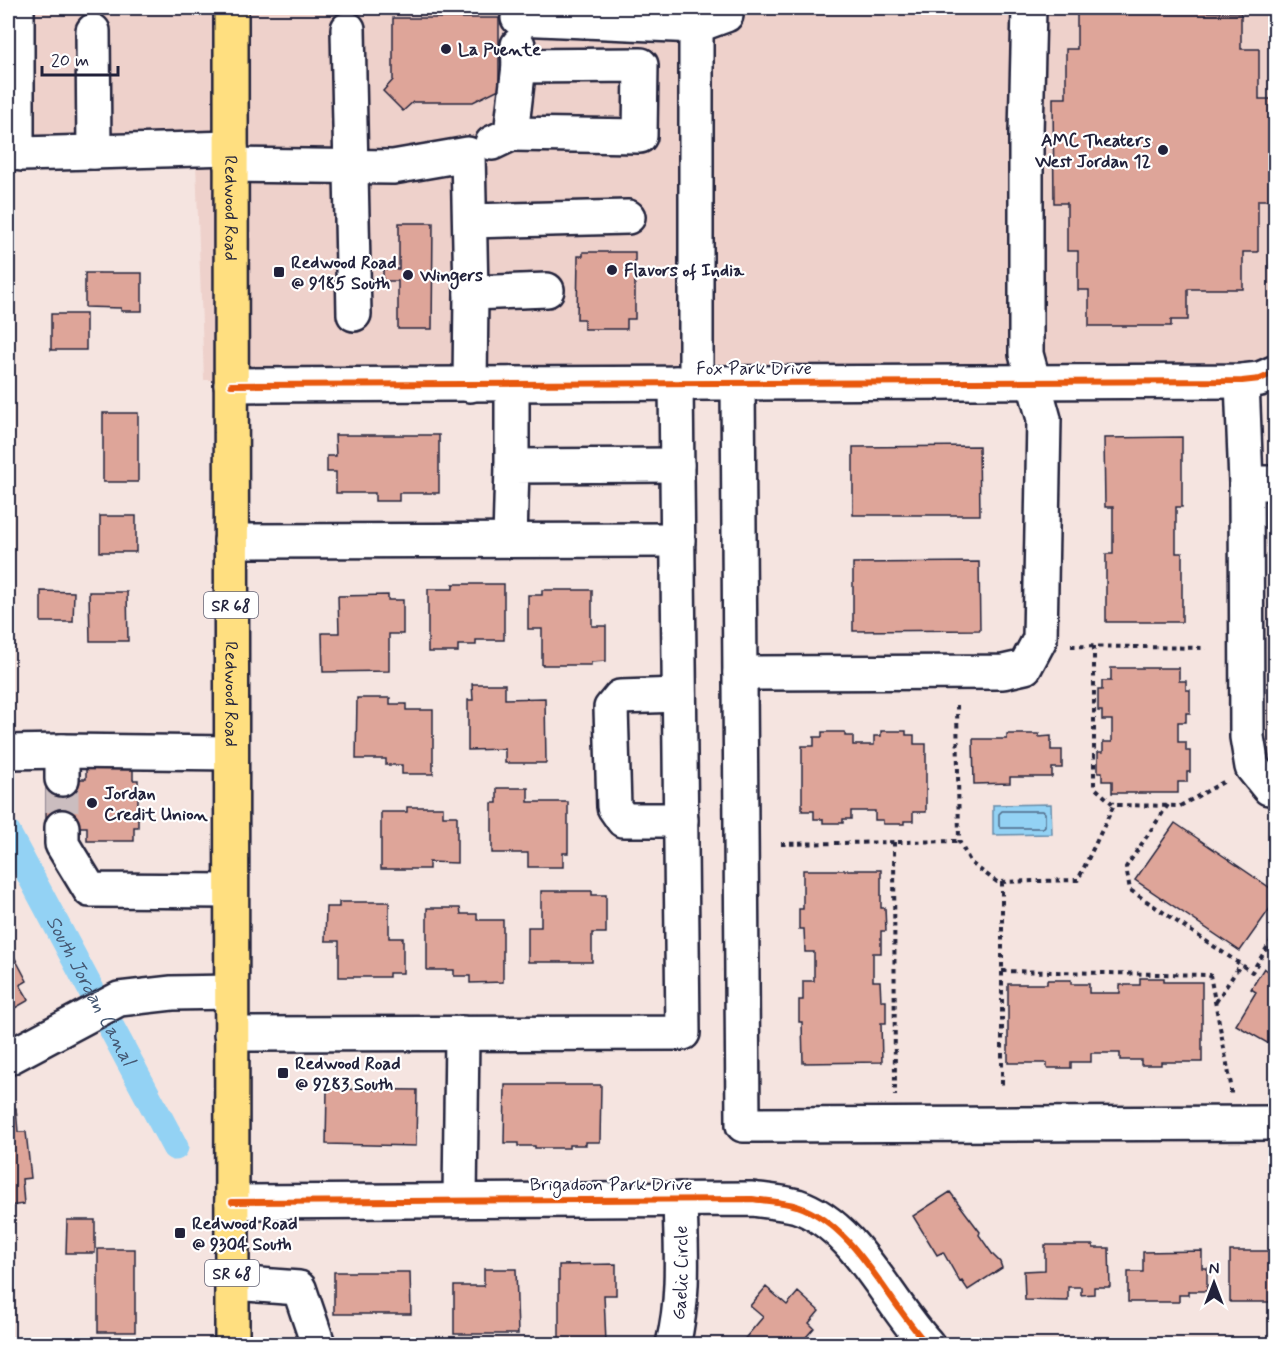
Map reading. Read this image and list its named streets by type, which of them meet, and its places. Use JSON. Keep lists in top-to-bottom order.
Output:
{
  "streets": {
    "main road": ["Redwood Road", "SR 68"],
    "street": ["Fox Park Drive", "Brigadoon Park Drive", "Gaelic Circle"]
  },
  "crossings": [
    ["Redwood Road", "Fox Park Drive"],
    ["Redwood Road", "Brigadoon Park Drive"],
    ["Brigadoon Park Drive", "Gaelic Circle"]
  ],
  "water": ["South Jordan Canal"],
  "places": {
    "other": [
      "La Puente",
      "AMC Theaters West Jordan 12",
      "Flavors of India",
      "Wingers",
      "Jordan Credit Union"
    ],
    "transit": ["Redwood Road @ 9185 South", "Redwood Road @ 9283 South", "Redwood Road @ 9304 South"]
  },
  "scale_bar": "20 m",
  "north": "top"
}
